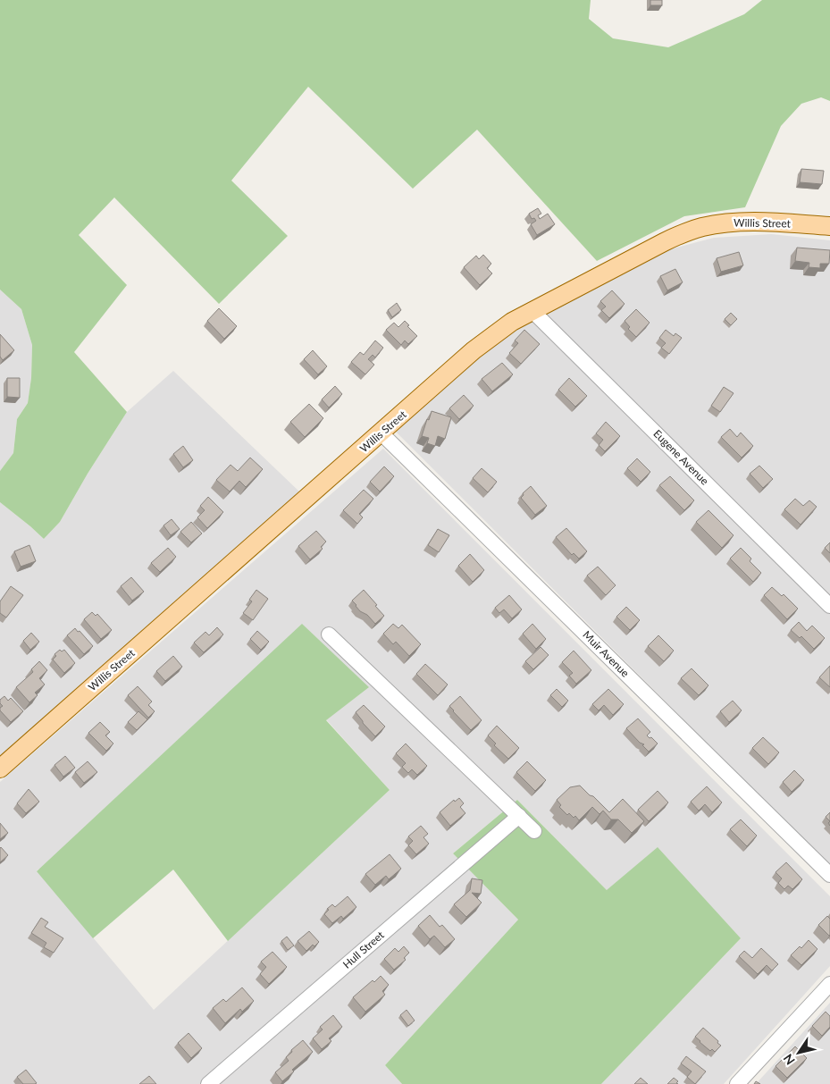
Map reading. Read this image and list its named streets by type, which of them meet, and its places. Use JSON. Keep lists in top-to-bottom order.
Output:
{
  "streets": {
    "main road": ["Willis Street"],
    "street": ["Eugene Avenue", "Muir Avenue", "Hull Street"]
  },
  "crossings": [
    ["Willis Street", "Eugene Avenue"],
    ["Willis Street", "Muir Avenue"]
  ],
  "north": "bottom left"
}
